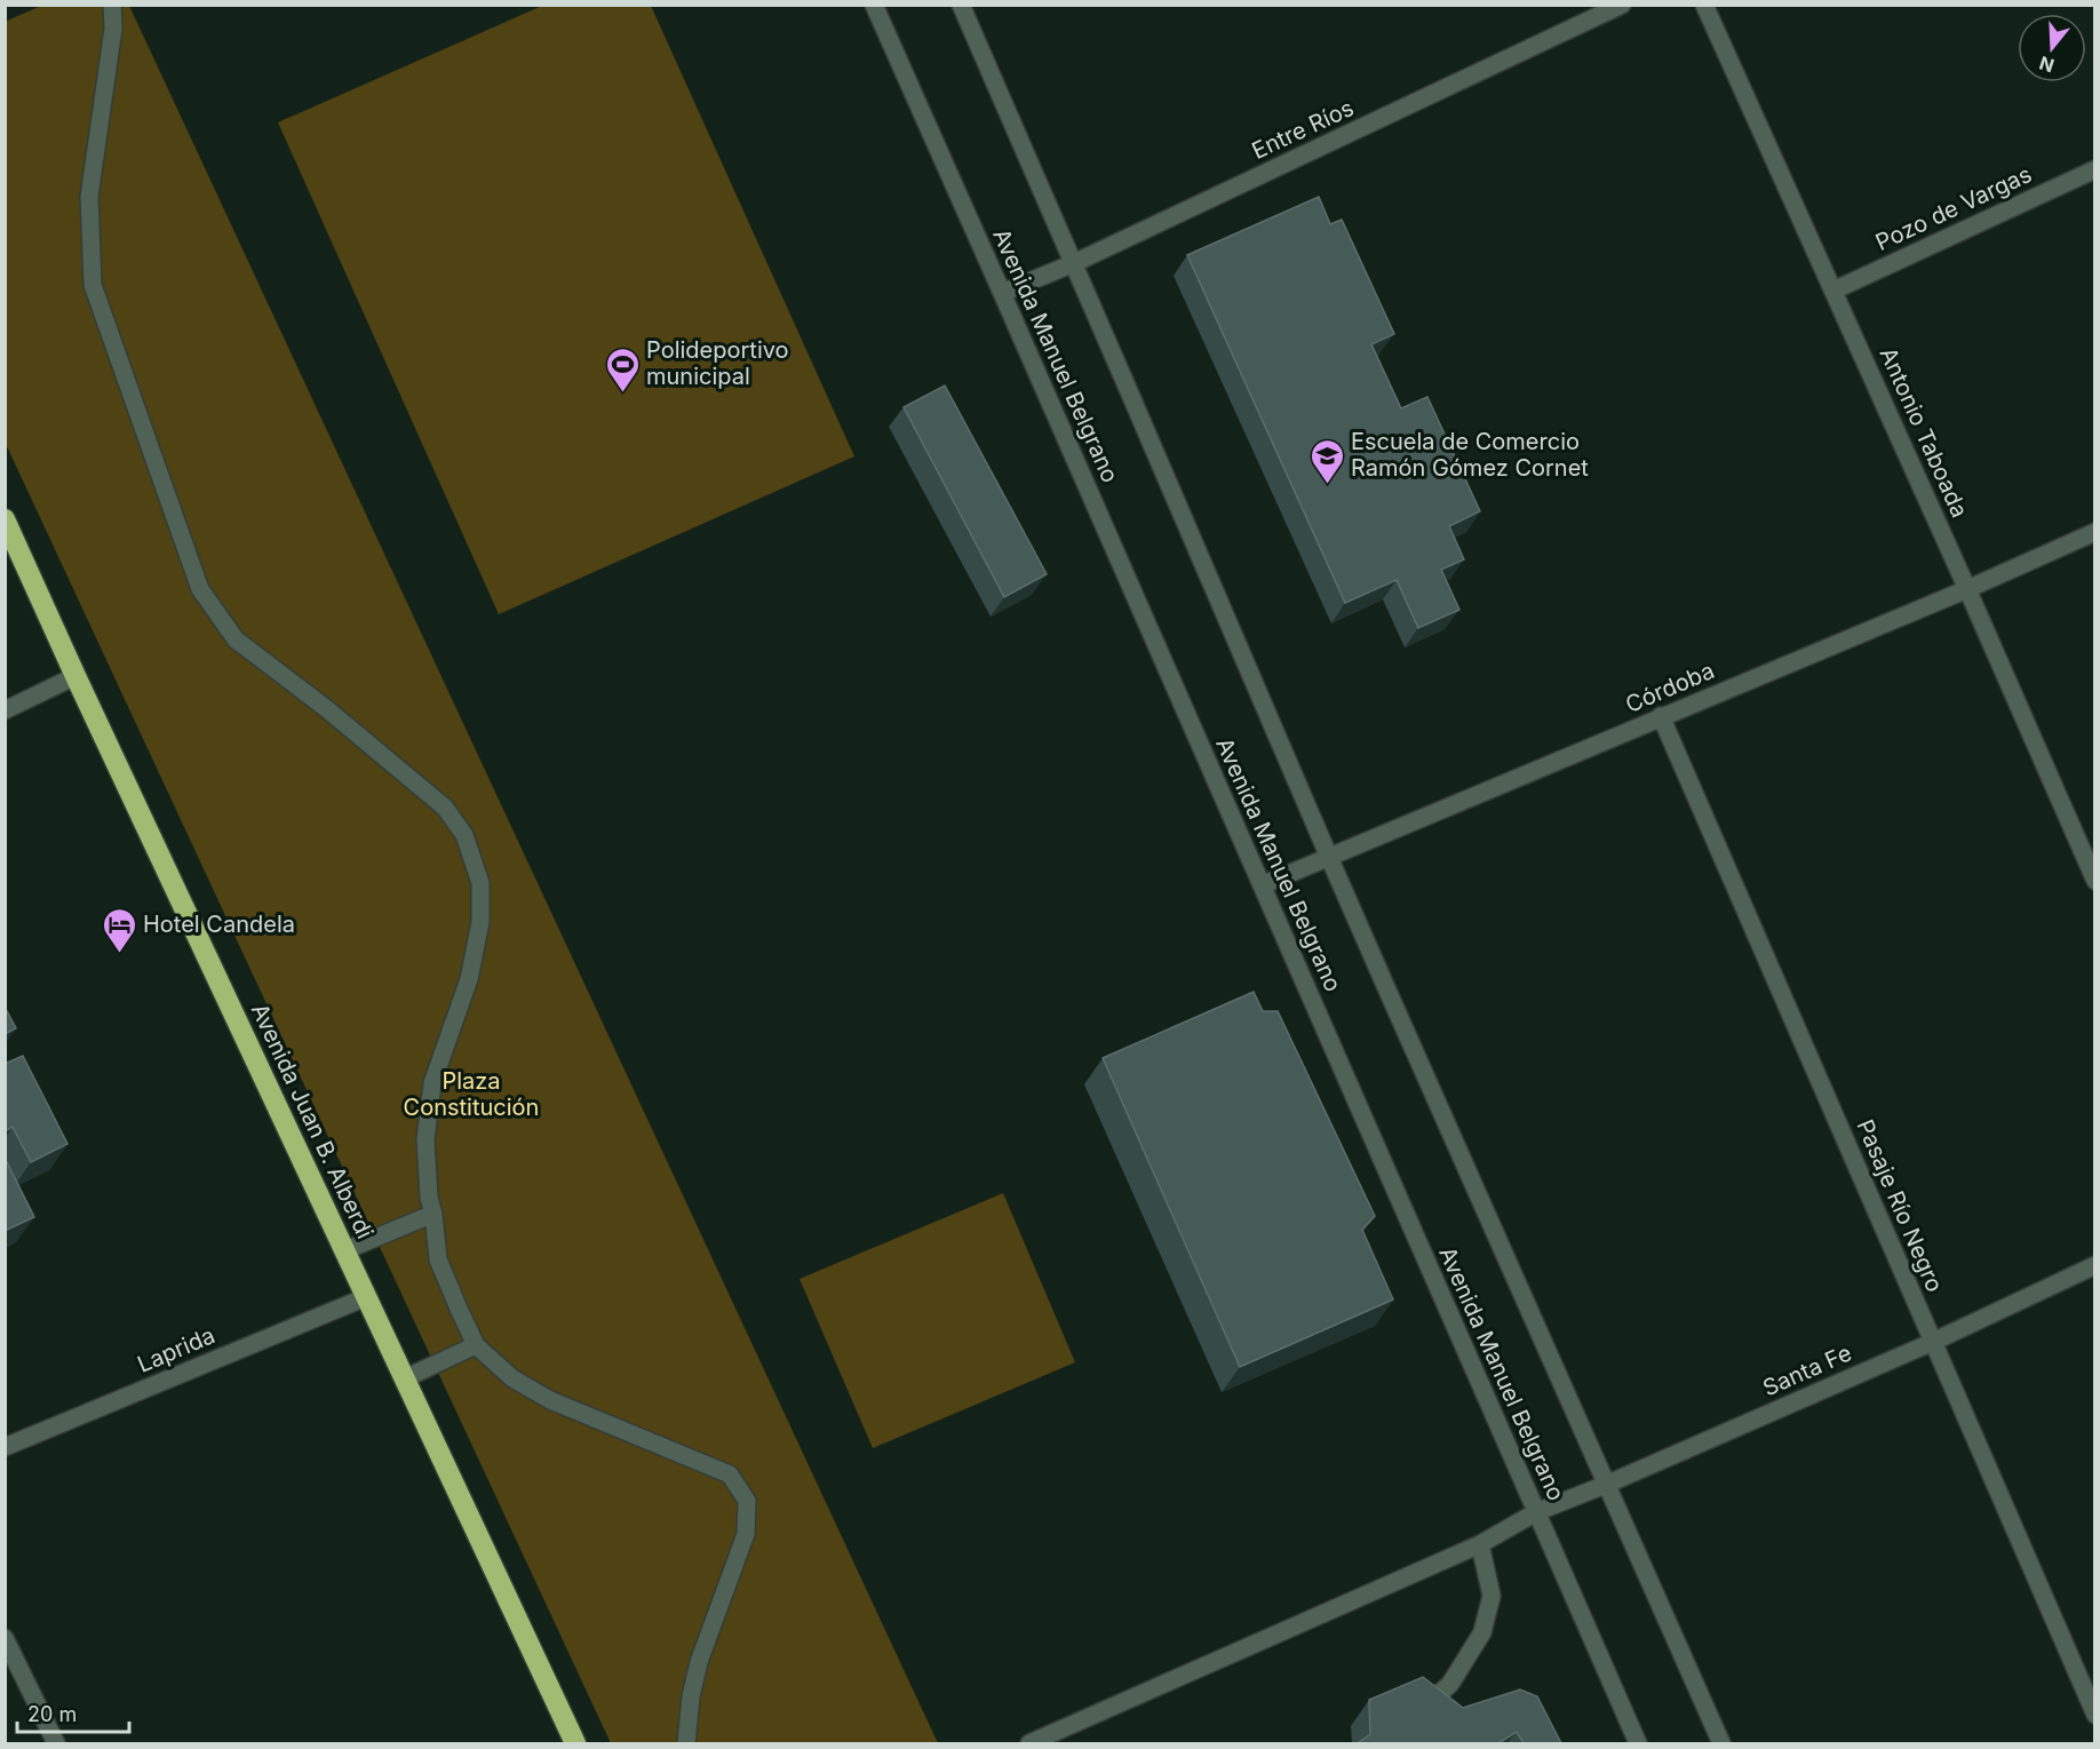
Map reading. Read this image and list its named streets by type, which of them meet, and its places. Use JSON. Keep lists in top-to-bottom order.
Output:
{
  "streets": {
    "highway": ["Avenida Juan B. Alberdi"],
    "street": [
      "Entre Ríos",
      "Pozo de Vargas",
      "Avenida Manuel Belgrano",
      "Antonio Taboada",
      "Córdoba",
      "Pasaje Río Negro",
      "Laprida",
      "Santa Fe"
    ]
  },
  "crossings": [
    ["Entre Ríos", "Avenida Manuel Belgrano"],
    ["Pozo de Vargas", "Antonio Taboada"],
    ["Avenida Manuel Belgrano", "Córdoba"],
    ["Avenida Manuel Belgrano", "Santa Fe"],
    ["Antonio Taboada", "Córdoba"],
    ["Córdoba", "Pasaje Río Negro"],
    ["Avenida Juan B. Alberdi", "Laprida"],
    ["Pasaje Río Negro", "Santa Fe"]
  ],
  "parks": ["Plaza Constitución"],
  "places": {
    "sports": ["Polideportivo municipal"],
    "school or university": ["Escuela de Comercio Ramón Gómez Cornet"],
    "hotel": ["Hotel Candela"]
  },
  "scale_bar": "20 m",
  "north": "bottom"
}
